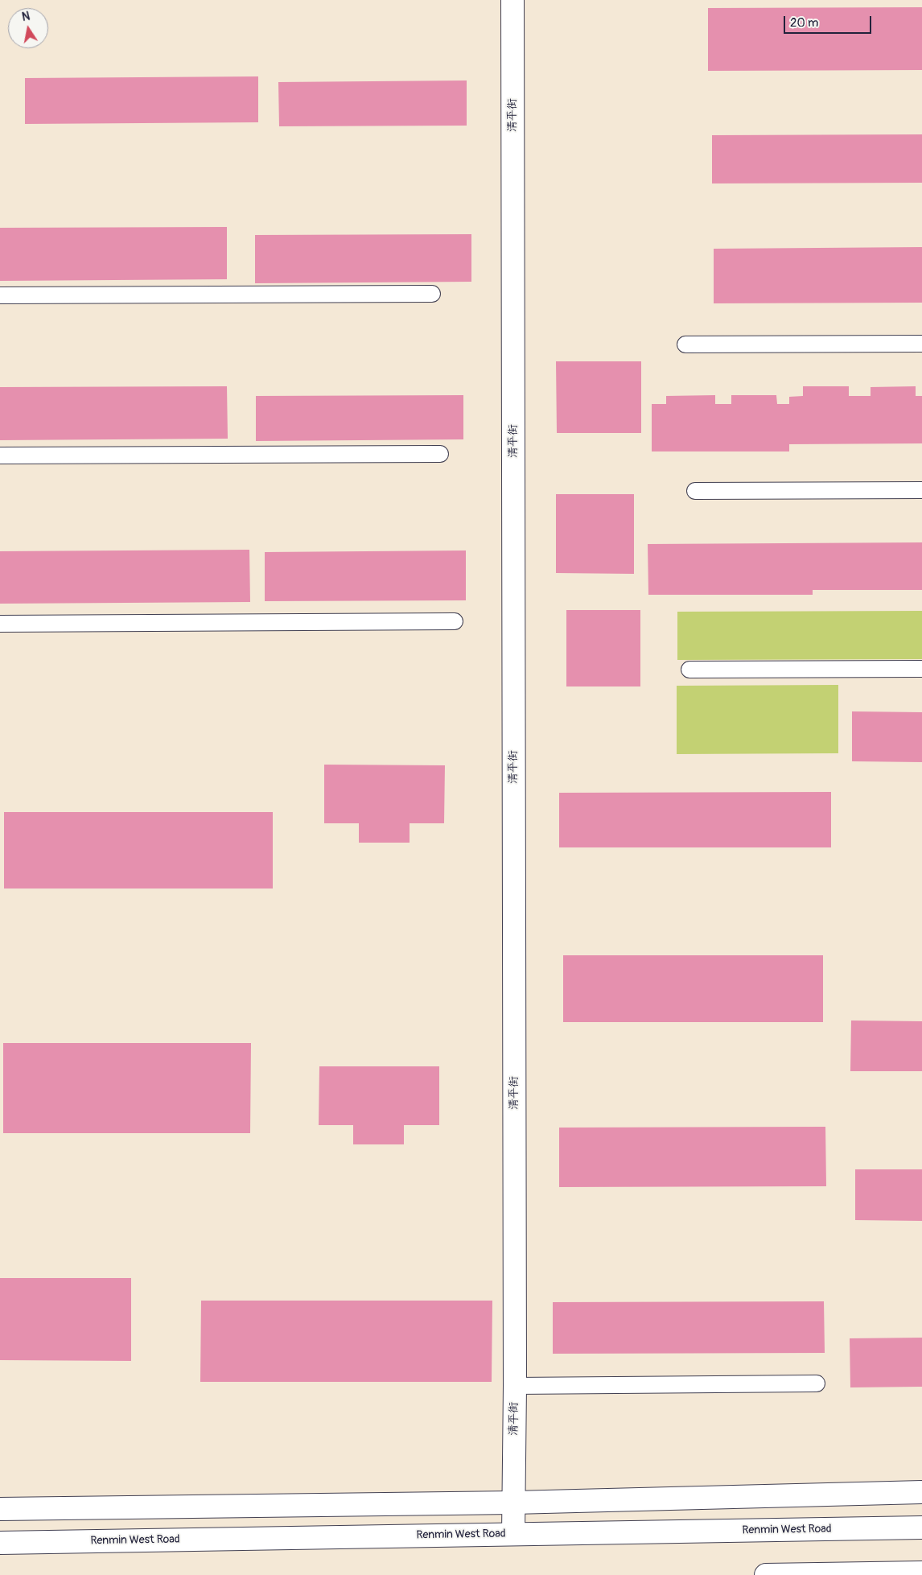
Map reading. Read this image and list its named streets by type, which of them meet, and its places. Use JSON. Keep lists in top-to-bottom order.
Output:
{
  "streets": {
    "street": ["清平街", "Renmin West Road"]
  },
  "crossings": [
    ["清平街", "Renmin West Road"]
  ],
  "scale_bar": "20 m",
  "north": "top"
}
